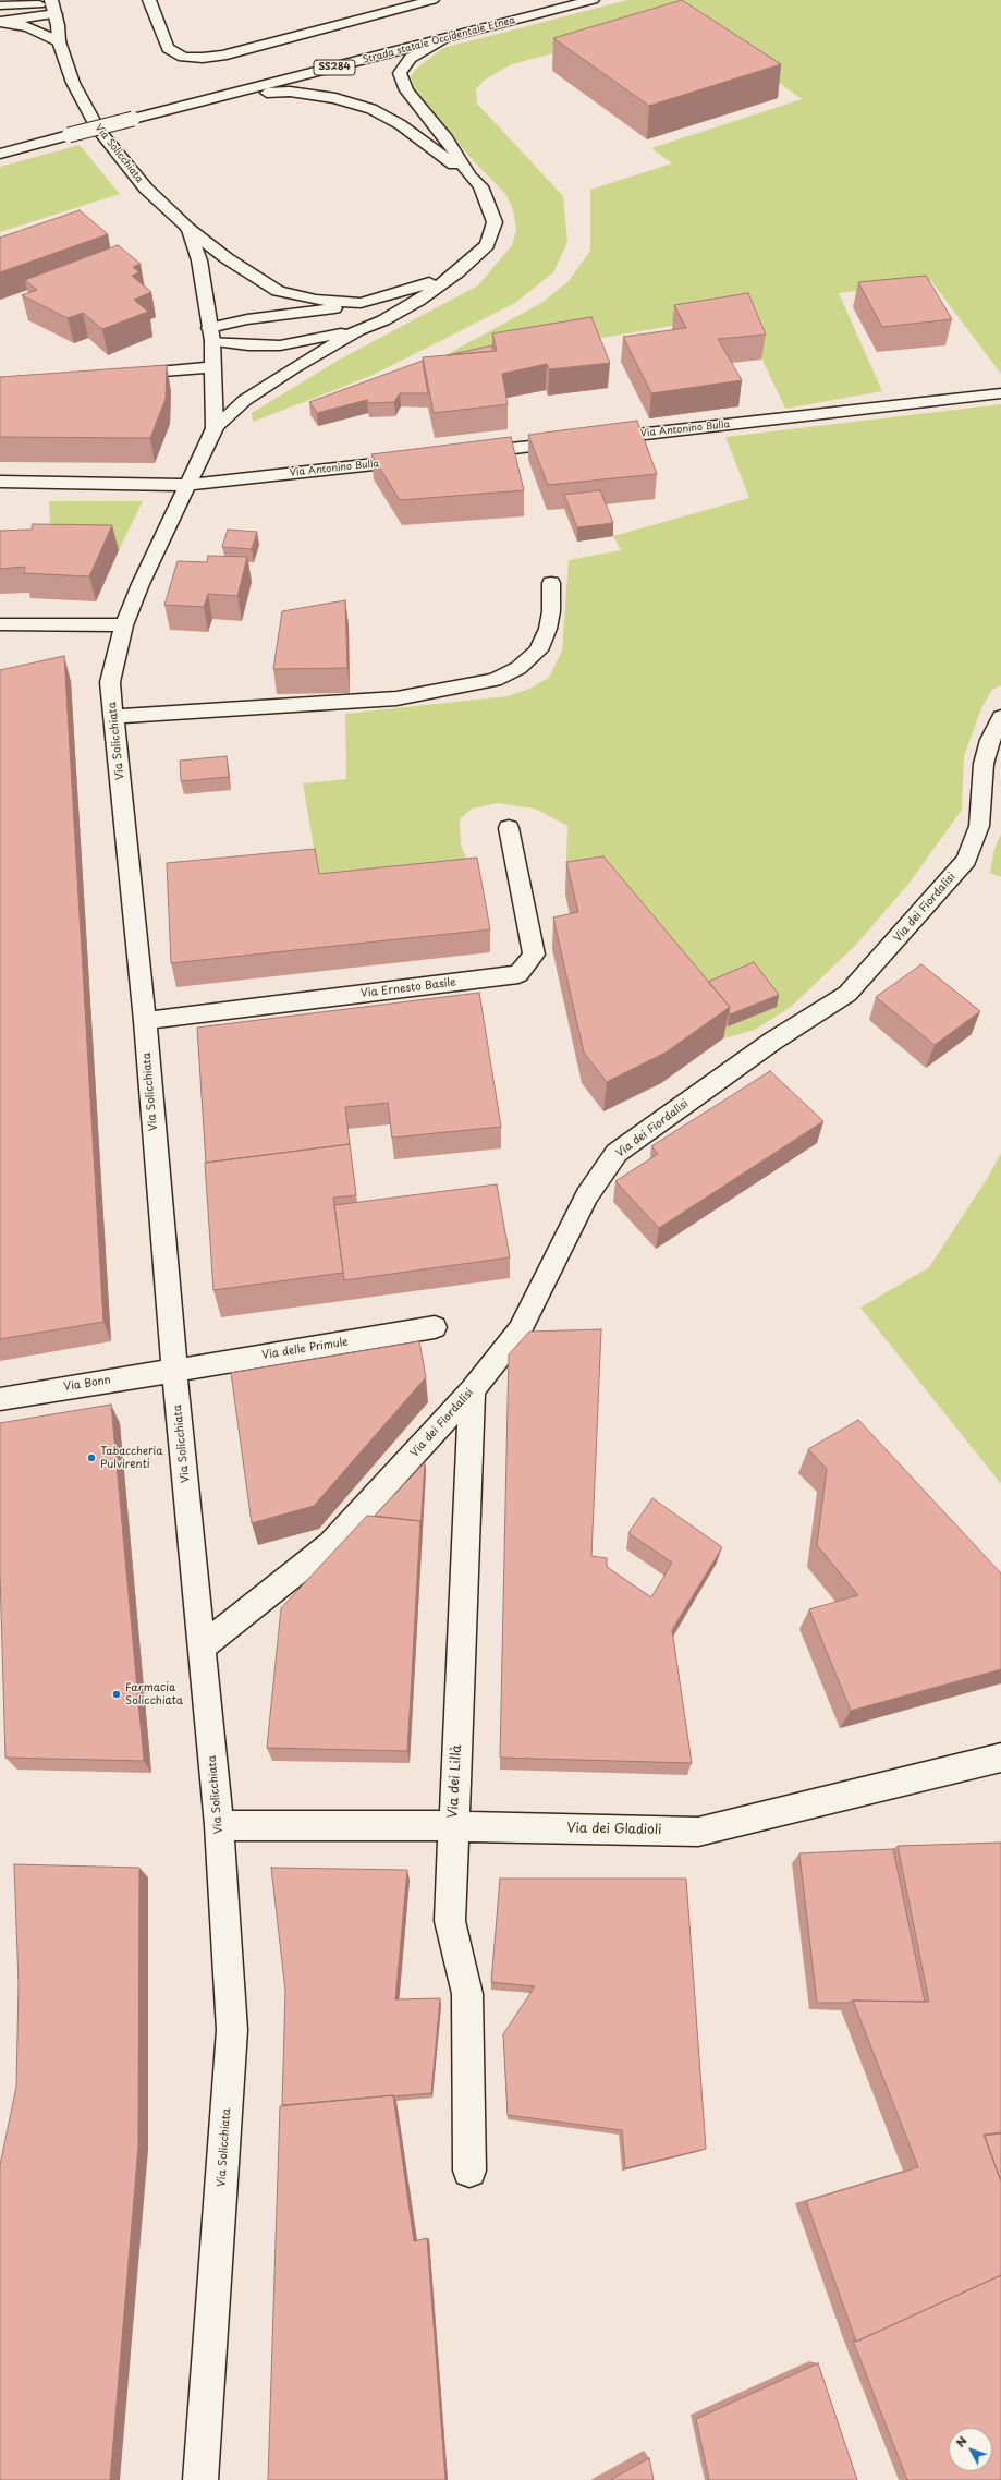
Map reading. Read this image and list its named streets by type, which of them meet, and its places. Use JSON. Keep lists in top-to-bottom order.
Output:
{
  "streets": {
    "street": [
      "Strada statale Occidentale Etnea",
      "SS284",
      "Via Solicchiata",
      "Via Antonino Bulla",
      "Via dei Fiordalisi",
      "Via Ernesto Basile",
      "Via delle Primule",
      "Via Bonn",
      "Via dei Lillà",
      "Via dei Gladioli"
    ]
  },
  "crossings": [
    ["Via Solicchiata", "Via Antonino Bulla"],
    ["Via Solicchiata", "Via dei Fiordalisi"],
    ["Via Solicchiata", "Via Ernesto Basile"],
    ["Via Solicchiata", "Via delle Primule"],
    ["Via Solicchiata", "Via Bonn"],
    ["Via Solicchiata", "Via dei Gladioli"],
    ["Via dei Fiordalisi", "Via dei Lillà"],
    ["Via delle Primule", "Via Bonn"],
    ["Via dei Lillà", "Via dei Gladioli"]
  ],
  "places": ["Tabaccheria Pulvirenti", "Farmacia Solicchiata"],
  "north": "top left"
}
